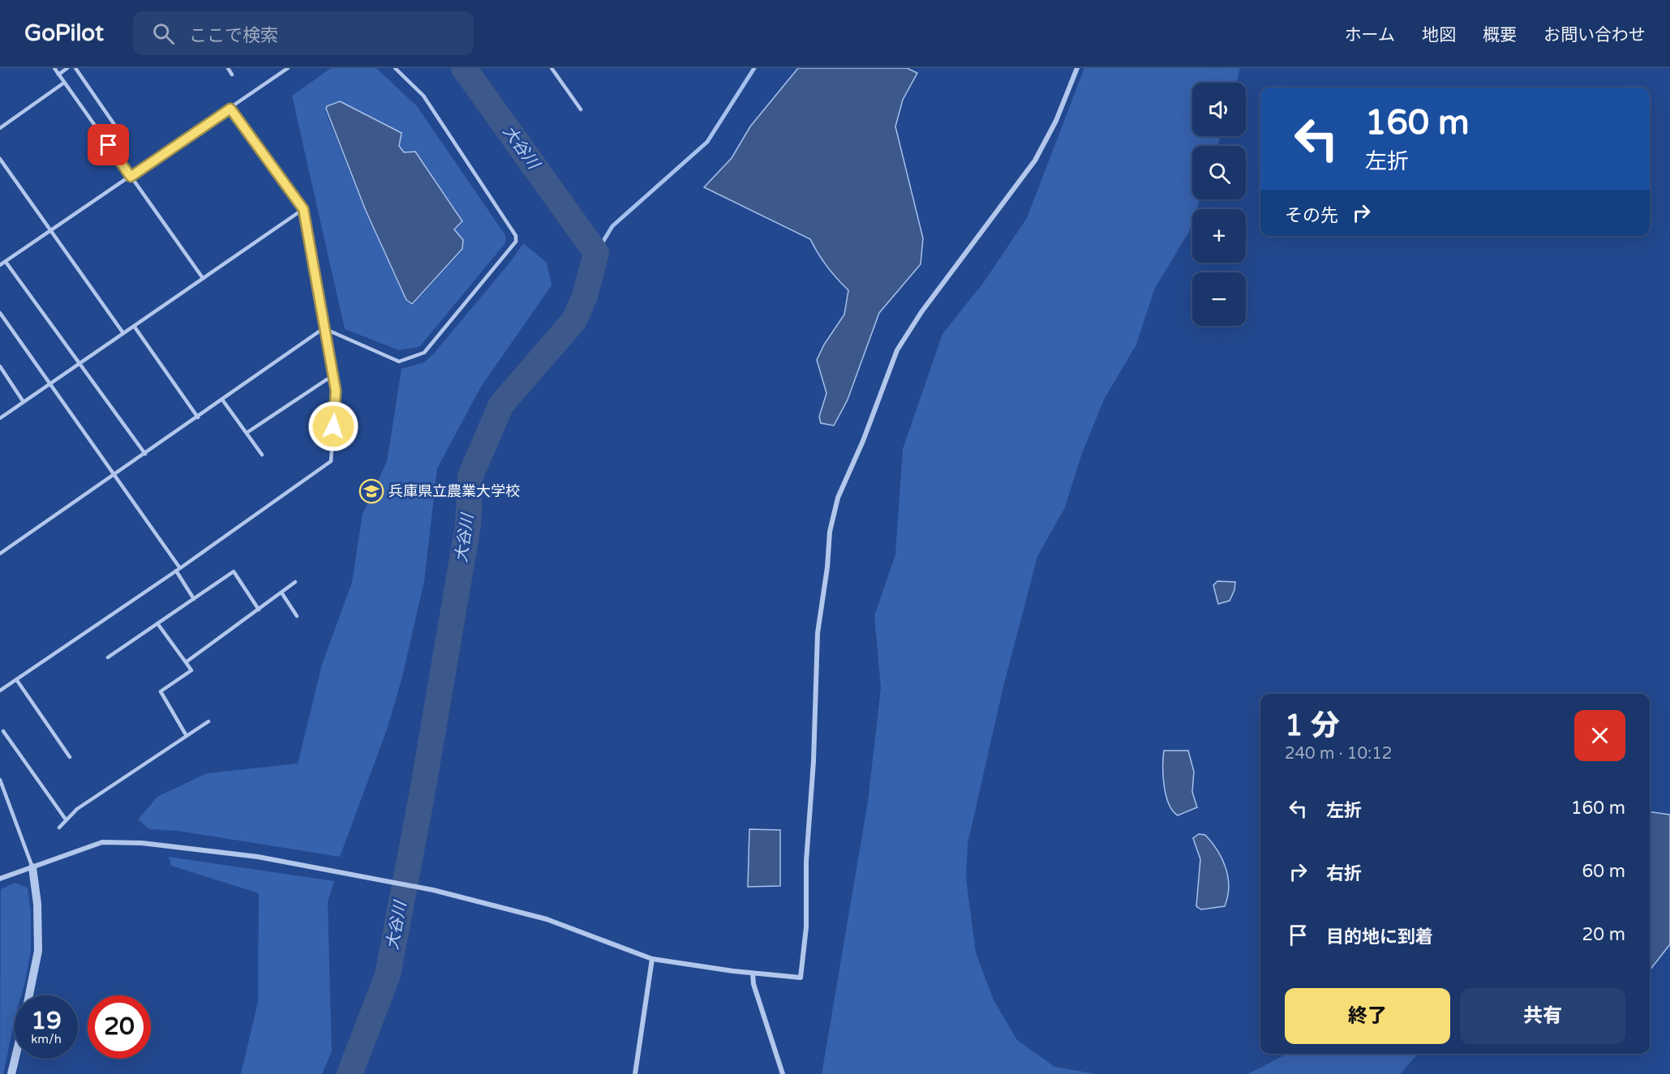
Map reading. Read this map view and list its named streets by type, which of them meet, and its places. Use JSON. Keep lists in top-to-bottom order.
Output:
{
  "water": ["大谷川"],
  "places": {
    "school or university": ["兵庫県立農業大学校"]
  },
  "page": {
    "header": "GoPilot",
    "search": "ここで検索",
    "nav": [
      "ホーム",
      "地図",
      "概要",
      "お問い合わせ"
    ],
    "map_buttons": ["+", "−"],
    "turn": ["160 m", "左折"],
    "then": "その先",
    "heading": ["1 分", "240 m · 10:12"],
    "list": [
      {
        "name": "左折",
        "value": "160 m"
      },
      {
        "name": "右折",
        "value": "60 m"
      },
      {
        "name": "目的地に到着",
        "value": "20 m"
      }
    ],
    "buttons": ["終了", "共有"],
    "speed": "19 km/h",
    "limit": "20"
  }
}
